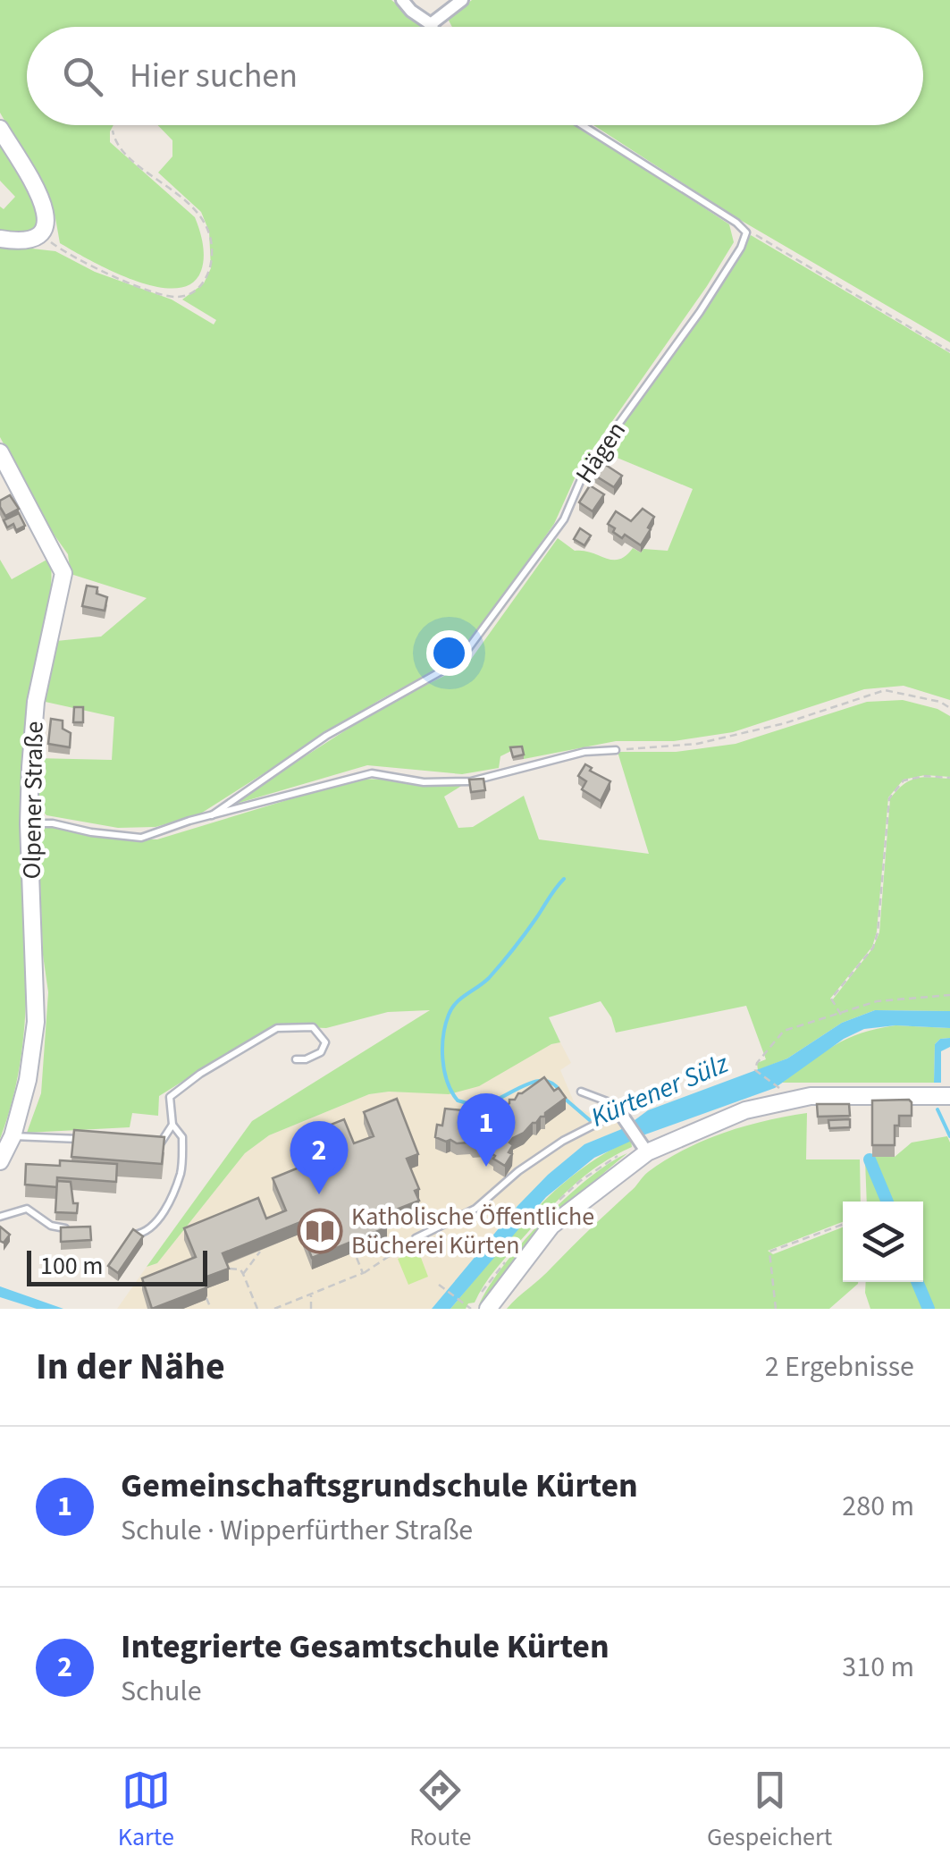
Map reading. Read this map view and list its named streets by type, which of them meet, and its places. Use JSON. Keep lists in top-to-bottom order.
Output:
{
  "streets": {
    "street": ["Olpener Straße"],
    "lane": ["Hägen"]
  },
  "crossings": [
    ["Hägen", "Olpener Straße"]
  ],
  "water": ["Kürtener Sülz"],
  "places": {
    "library": ["Katholische Öffentliche Bücherei Kürten"]
  },
  "scale_bar": "100 m",
  "page": {
    "search": "Hier suchen",
    "pins": ["1", "2"],
    "scale": "100 m",
    "heading": ["In der Nähe", "2 Ergebnisse"],
    "list": [
      {
        "mark": "1",
        "name": "Gemeinschaftsgrundschule Kürten",
        "note": "Schule · Wipperfürther Straße",
        "value": "280 m"
      },
      {
        "mark": "2",
        "name": "Integrierte Gesamtschule Kürten",
        "note": "Schule",
        "value": "310 m"
      }
    ],
    "nav": ["Karte", "Route", "Gespeichert"]
  }
}
